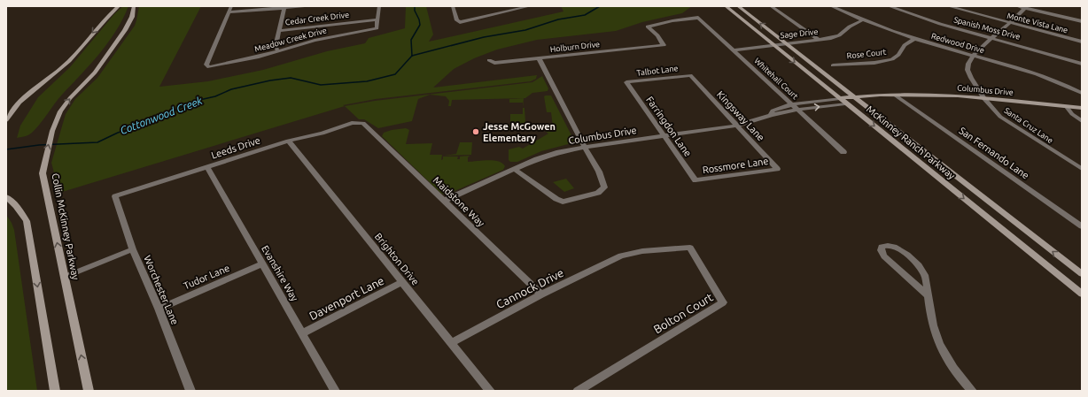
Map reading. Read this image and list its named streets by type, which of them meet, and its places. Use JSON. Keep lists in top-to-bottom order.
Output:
{
  "streets": {
    "street": [
      "Cedar Creek Drive",
      "Monte Vista Lane",
      "Spanish Moss Drive",
      "Sage Drive",
      "Meadow Creek Drive",
      "Redwood Drive",
      "Holburn Drive",
      "Rose Court",
      "Talbot Lane",
      "Whitehall Court",
      "Columbus Drive",
      "Kingsway Lane",
      "Santa Cruz Lane",
      "Farringdon Lane",
      "McKinney Ranch Parkway",
      "Leeds Drive",
      "San Fernando Lane",
      "Rossmore Lane",
      "Maidstone Way",
      "Collin McKinney Parkway",
      "Brighton Drive",
      "Evanshire Way",
      "Tudor Lane",
      "Cannock Drive",
      "Worchester Lane",
      "Davenport Lane",
      "Bolton Court"
    ]
  },
  "crossings": [
    ["Cedar Creek Drive", "Meadow Creek Drive"],
    ["Sage Drive", "Redwood Drive"],
    ["Sage Drive", "Whitehall Court"],
    ["Sage Drive", "McKinney Ranch Parkway"],
    ["Redwood Drive", "Rose Court"],
    ["Redwood Drive", "Santa Cruz Lane"],
    ["Holburn Drive", "Whitehall Court"],
    ["Talbot Lane", "Kingsway Lane"],
    ["Talbot Lane", "Farringdon Lane"],
    ["Whitehall Court", "Columbus Drive"],
    ["Columbus Drive", "Kingsway Lane"],
    ["Columbus Drive", "Santa Cruz Lane"],
    ["Columbus Drive", "Farringdon Lane"],
    ["Columbus Drive", "McKinney Ranch Parkway"],
    ["Columbus Drive", "San Fernando Lane"],
    ["Columbus Drive", "Maidstone Way"],
    ["Kingsway Lane", "Rossmore Lane"],
    ["Farringdon Lane", "Rossmore Lane"],
    ["Leeds Drive", "Maidstone Way"],
    ["Leeds Drive", "Brighton Drive"],
    ["Leeds Drive", "Evanshire Way"],
    ["Leeds Drive", "Worchester Lane"],
    ["Maidstone Way", "Cannock Drive"],
    ["Brighton Drive", "Cannock Drive"],
    ["Brighton Drive", "Davenport Lane"],
    ["Evanshire Way", "Tudor Lane"],
    ["Evanshire Way", "Davenport Lane"],
    ["Tudor Lane", "Worchester Lane"],
    ["Cannock Drive", "Bolton Court"]
  ],
  "water": ["Cottonwood Creek"],
  "places": ["Jesse McGowen Elementary"]
}
